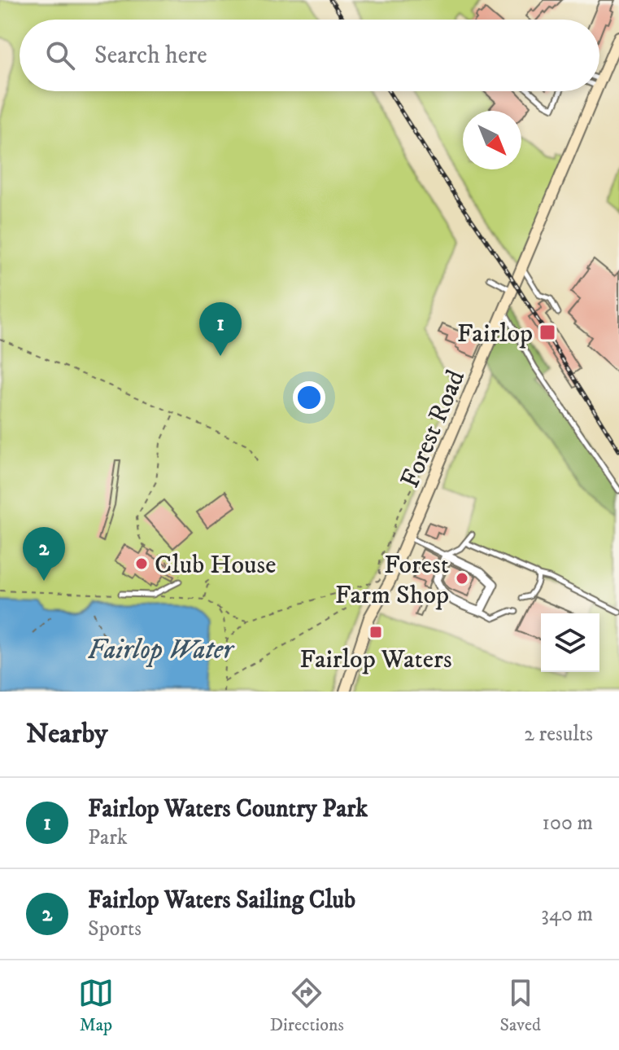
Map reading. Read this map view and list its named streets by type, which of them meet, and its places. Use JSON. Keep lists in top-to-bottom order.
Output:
{
  "streets": {
    "street": ["Forest Road"]
  },
  "water": ["Fairlop Water"],
  "places": {
    "transit": ["Fairlop", "Fairlop Waters"],
    "other": ["Club House", "Forest Farm Shop"]
  },
  "north": "bottom right",
  "page": {
    "search": "Search here",
    "pins": ["1", "2"],
    "heading": ["Nearby", "2 results"],
    "list": [
      {
        "mark": "1",
        "name": "Fairlop Waters Country Park",
        "note": "Park",
        "value": "100 m"
      },
      {
        "mark": "2",
        "name": "Fairlop Waters Sailing Club",
        "note": "Sports",
        "value": "340 m"
      }
    ],
    "nav": ["Map", "Directions", "Saved"]
  }
}
